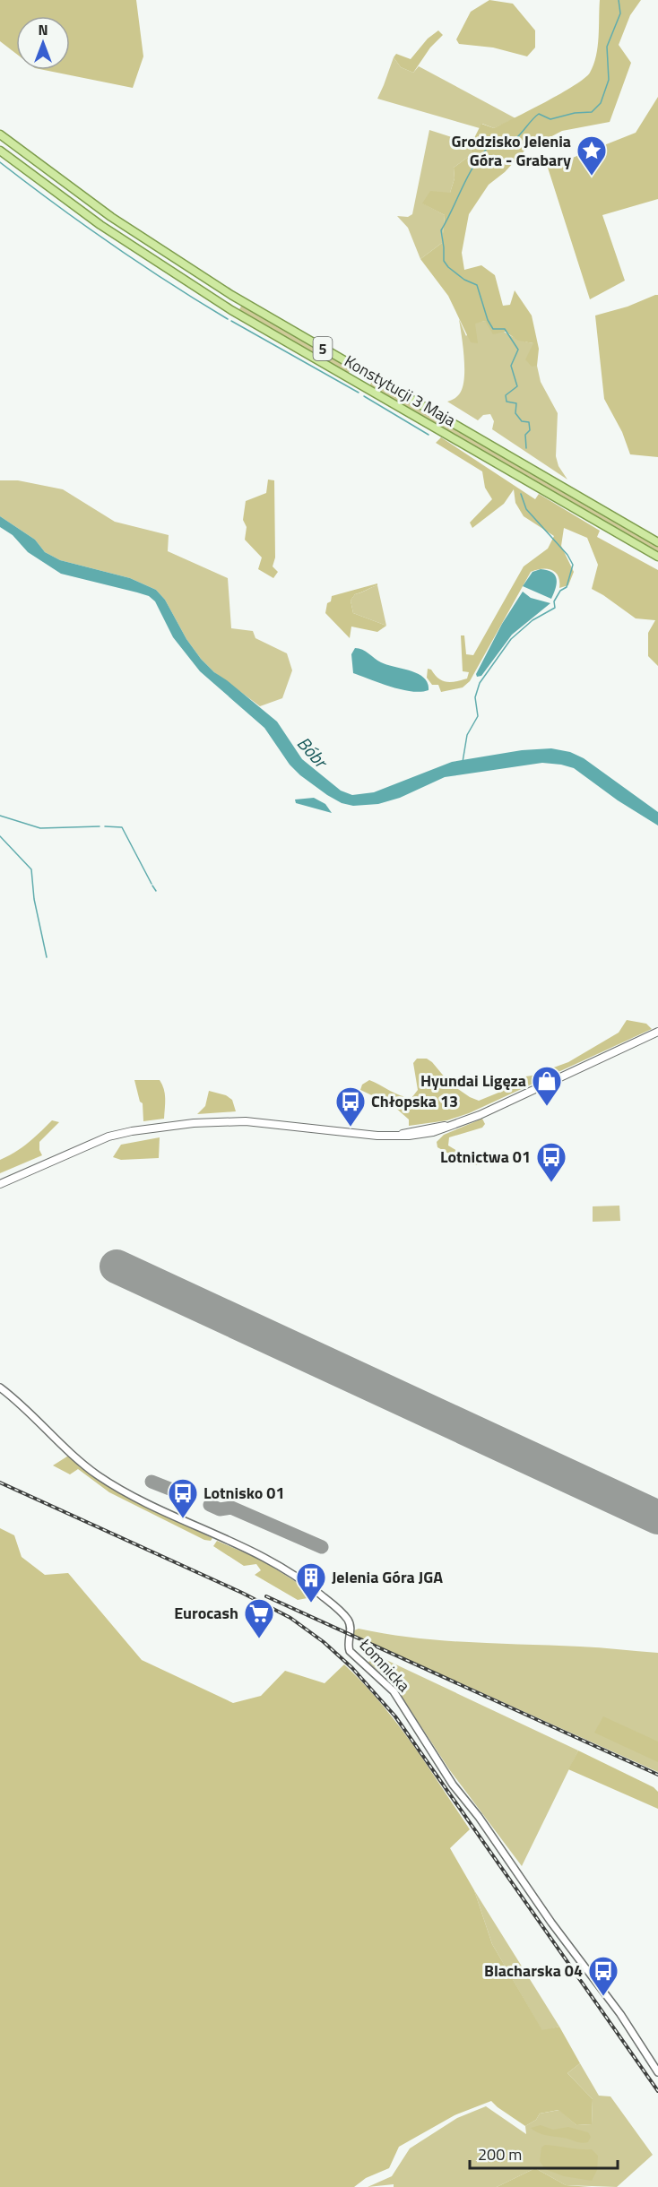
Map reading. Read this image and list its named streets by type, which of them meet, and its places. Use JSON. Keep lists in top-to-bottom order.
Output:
{
  "streets": {
    "main road": ["5", "Konstytucji 3 Maja"],
    "street": ["Łomnicka"]
  },
  "water": ["Bóbr"],
  "places": {
    "place": ["Grodzisko Jelenia Góra - Grabary"],
    "shop": ["Hyundai Ligęza"],
    "bus stop": [
      "Chłopska 13",
      "Lotnictwa 01",
      "Lotnisko 01",
      "Blacharska 04"
    ],
    "building": ["Jelenia Góra JGA"],
    "supermarket": ["Eurocash"]
  },
  "scale_bar": "200 m",
  "north": "top"
}
